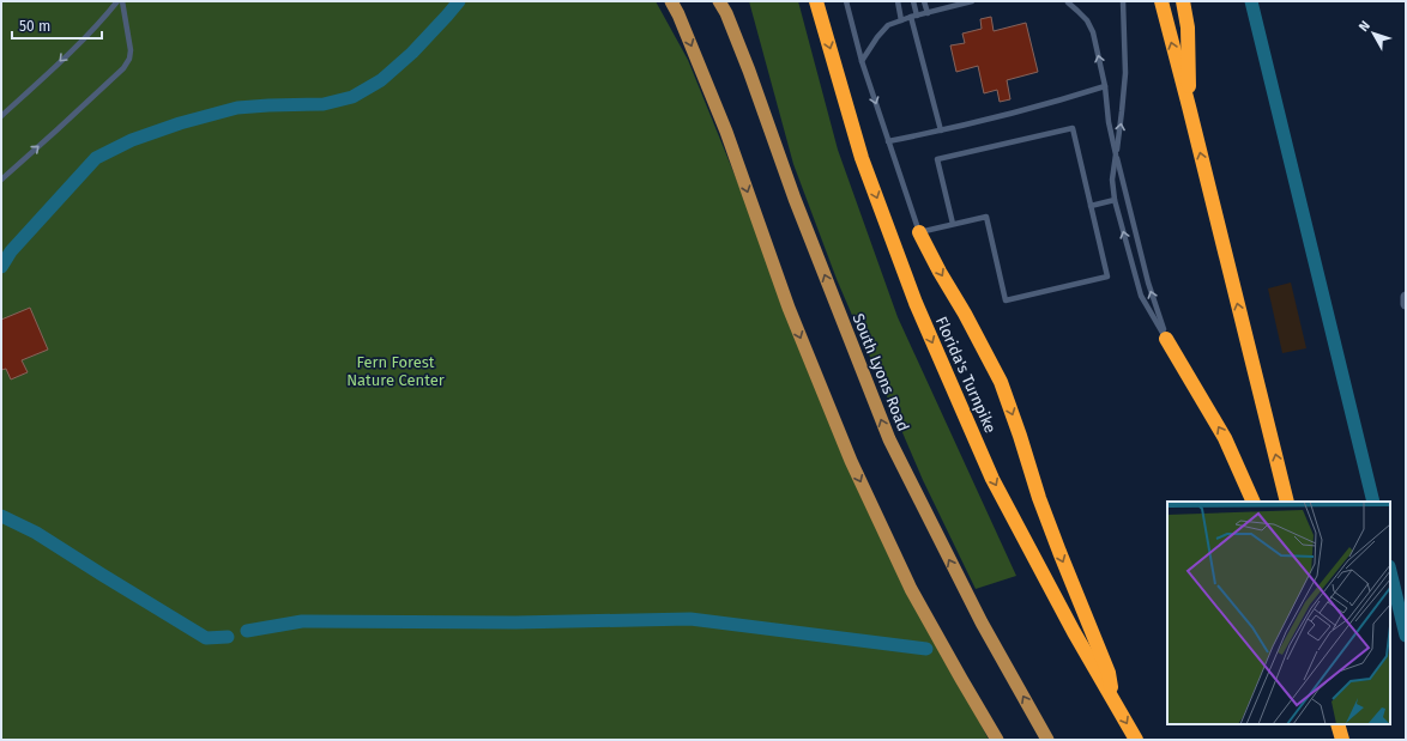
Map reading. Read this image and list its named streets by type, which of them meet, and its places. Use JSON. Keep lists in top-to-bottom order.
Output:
{
  "streets": {
    "highway": ["Florida's Turnpike"],
    "main road": ["South Lyons Road"]
  },
  "parks": ["Fern Forest Nature Center"],
  "scale_bar": "50 m",
  "north": "top left"
}
